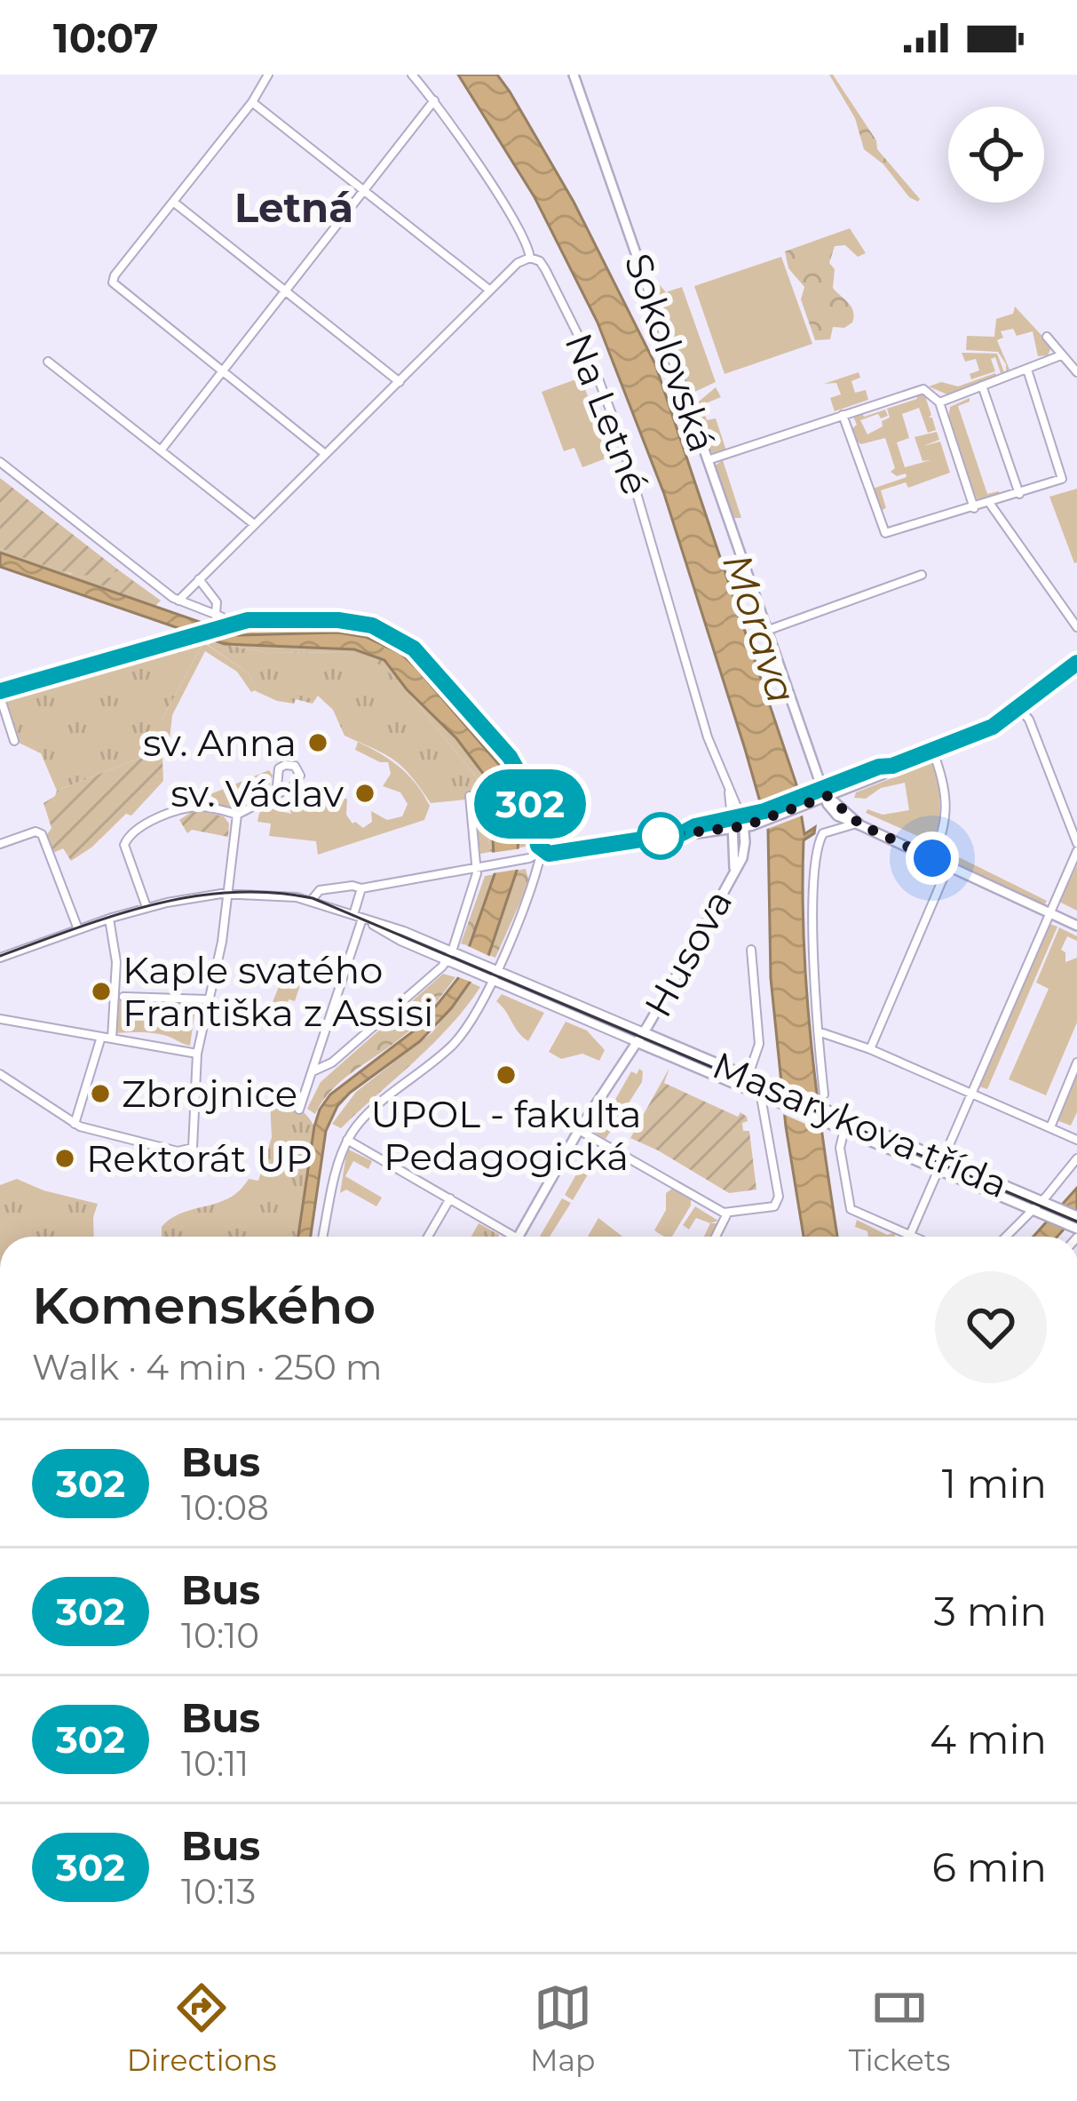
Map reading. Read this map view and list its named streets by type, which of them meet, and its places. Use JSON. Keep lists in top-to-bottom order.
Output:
{
  "streets": {
    "street": [
      "Sokolovská",
      "Na Letné",
      "Husova",
      "Masarykova třída"
    ]
  },
  "crossings": [
    ["Na Letné", "Husova"],
    ["Husova", "Masarykova třída"]
  ],
  "districts": ["Letná"],
  "water": ["Morava"],
  "places": [
    "sv. Anna",
    "sv. Václav",
    "Kaple svatého Františka z Assisi",
    "UPOL - fakulta Pedagogická",
    "Zbrojnice",
    "Rektorát UP"
  ],
  "lines": ["bus line 302"],
  "page": {
    "status": "10:07",
    "on_map": "302",
    "heading": ["Komenského", "Walk · 4 min · 250 m"],
    "list": [
      {
        "mark": "302",
        "name": "Bus",
        "note": "10:08",
        "value": "1 min"
      },
      {
        "mark": "302",
        "name": "Bus",
        "note": "10:10",
        "value": "3 min"
      },
      {
        "mark": "302",
        "name": "Bus",
        "note": "10:11",
        "value": "4 min"
      },
      {
        "mark": "302",
        "name": "Bus",
        "note": "10:13",
        "value": "6 min"
      }
    ],
    "tabs": ["Directions", "Map", "Tickets"]
  }
}
